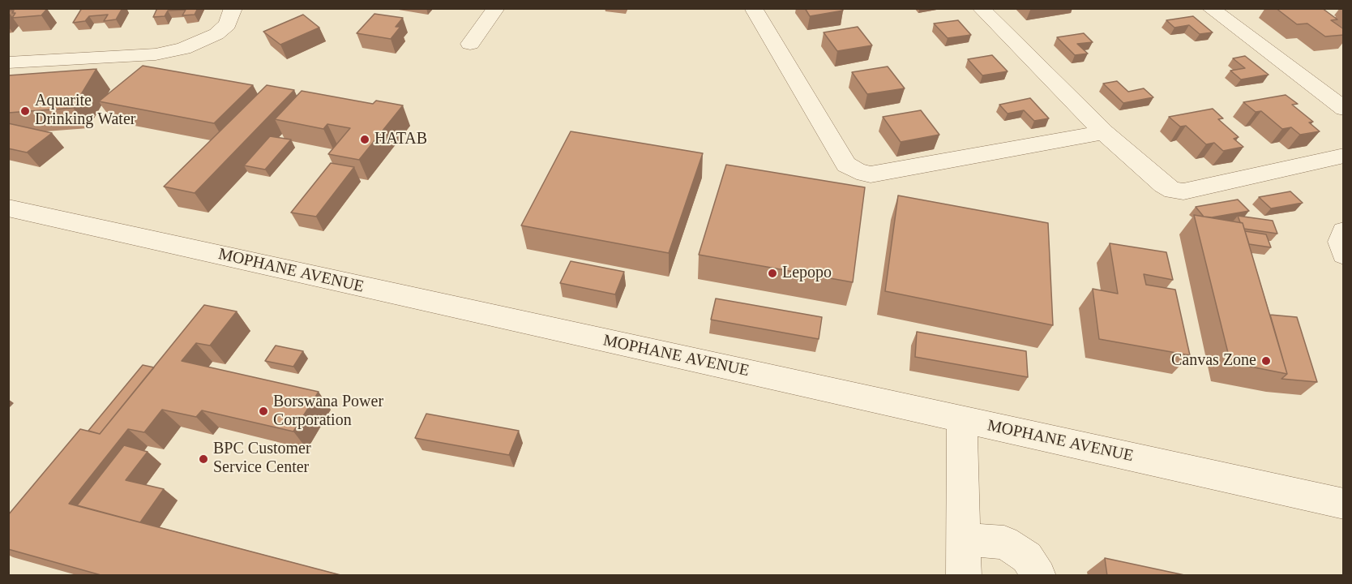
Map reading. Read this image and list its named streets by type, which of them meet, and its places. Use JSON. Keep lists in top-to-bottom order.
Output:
{
  "streets": {
    "street": ["MOPHANE AVENUE"]
  },
  "places": [
    "Aquarite Drinking Water",
    "HATAB",
    "Lepopo",
    "Canvas Zone",
    "Borswana Power Corporation",
    "BPC Customer Service Center"
  ]
}
